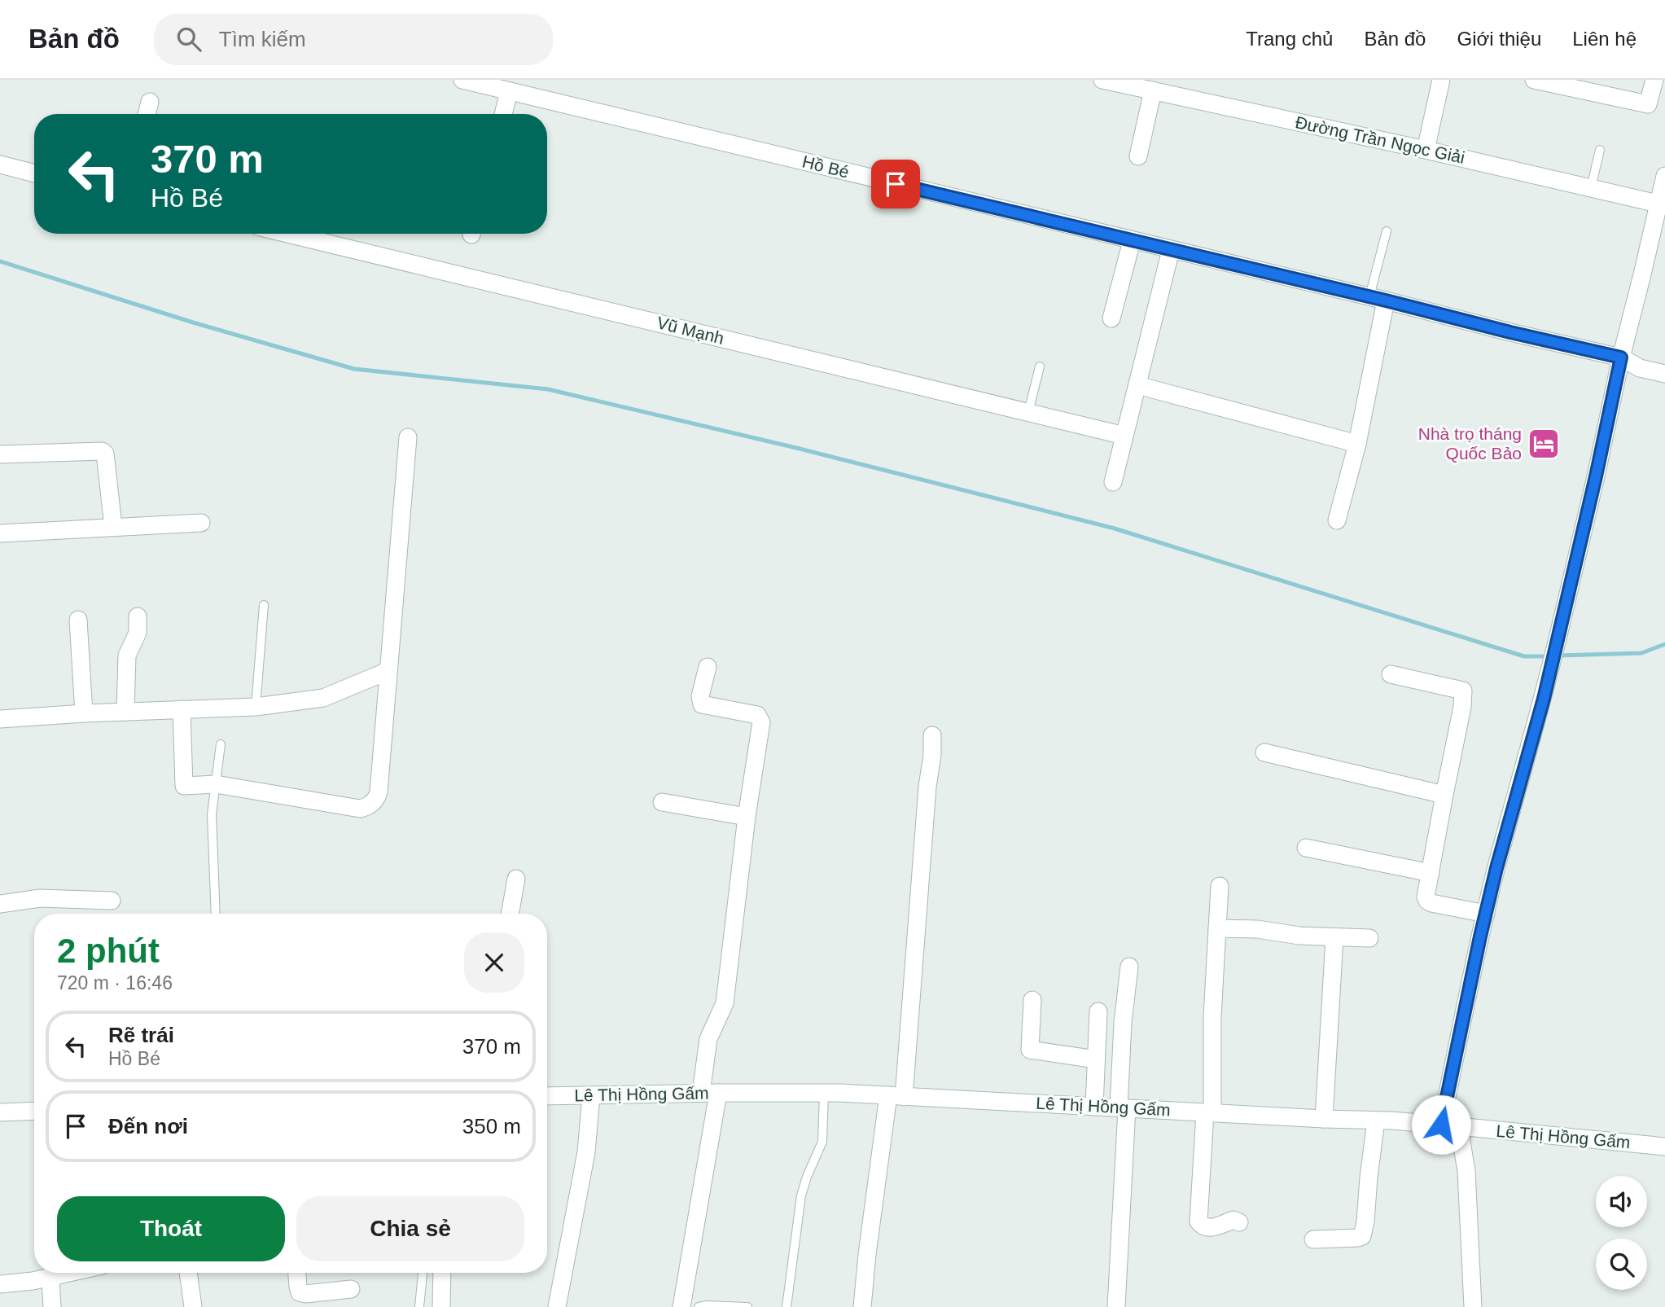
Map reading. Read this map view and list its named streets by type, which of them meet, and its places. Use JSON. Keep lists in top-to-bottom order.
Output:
{
  "streets": {
    "street": [
      "Đường Trần Ngọc Giải",
      "Hồ Bé",
      "Vũ Mạnh",
      "Lê Thị Hồng Gấm"
    ]
  },
  "places": {
    "hotel": ["Nhà trọ tháng Quốc Bảo"]
  },
  "page": {
    "header": "Bản đồ",
    "search": "Tìm kiếm",
    "nav": [
      "Trang chủ",
      "Bản đồ",
      "Giới thiệu",
      "Liên hệ"
    ],
    "turn": ["370 m", "Hồ Bé"],
    "heading": ["2 phút", "720 m · 16:46"],
    "list": [
      {
        "name": "Rẽ trái",
        "note": "Hồ Bé",
        "value": "370 m"
      },
      {
        "name": "Đến nơi",
        "value": "350 m"
      }
    ],
    "buttons": ["Thoát", "Chia sẻ"]
  }
}
